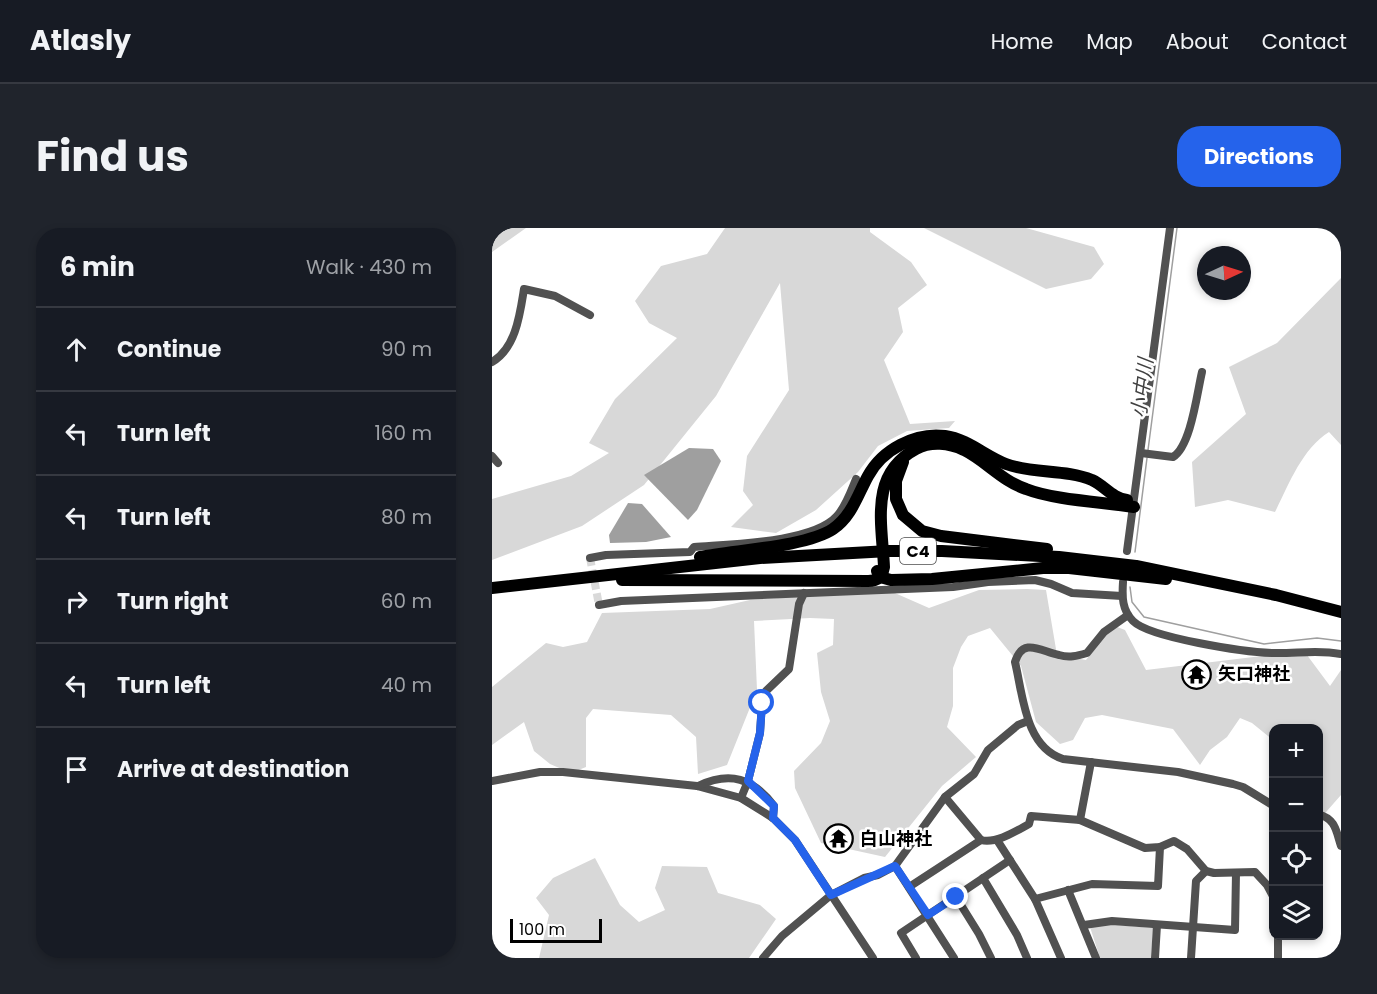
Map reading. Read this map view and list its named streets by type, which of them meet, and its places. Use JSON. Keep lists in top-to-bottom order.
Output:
{
  "streets": {
    "highway": ["C4"]
  },
  "water": ["小中川"],
  "places": {
    "temple": ["矢口神社", "白山神社"]
  },
  "scale_bar": "100 m",
  "north": "right",
  "page": {
    "header": "Atlasly",
    "nav": [
      "Home",
      "Map",
      "About",
      "Contact"
    ],
    "title": "Find us",
    "buttons": "Directions",
    "heading": ["6 min", "Walk · 430 m"],
    "list": [
      ["Continue", "90 m"],
      ["Turn left", "160 m"],
      ["Turn left", "80 m"],
      ["Turn right", "60 m"],
      ["Turn left", "40 m"],
      "Arrive at destination"
    ],
    "map_buttons": ["+", "−"],
    "scale": "100 m"
  }
}
